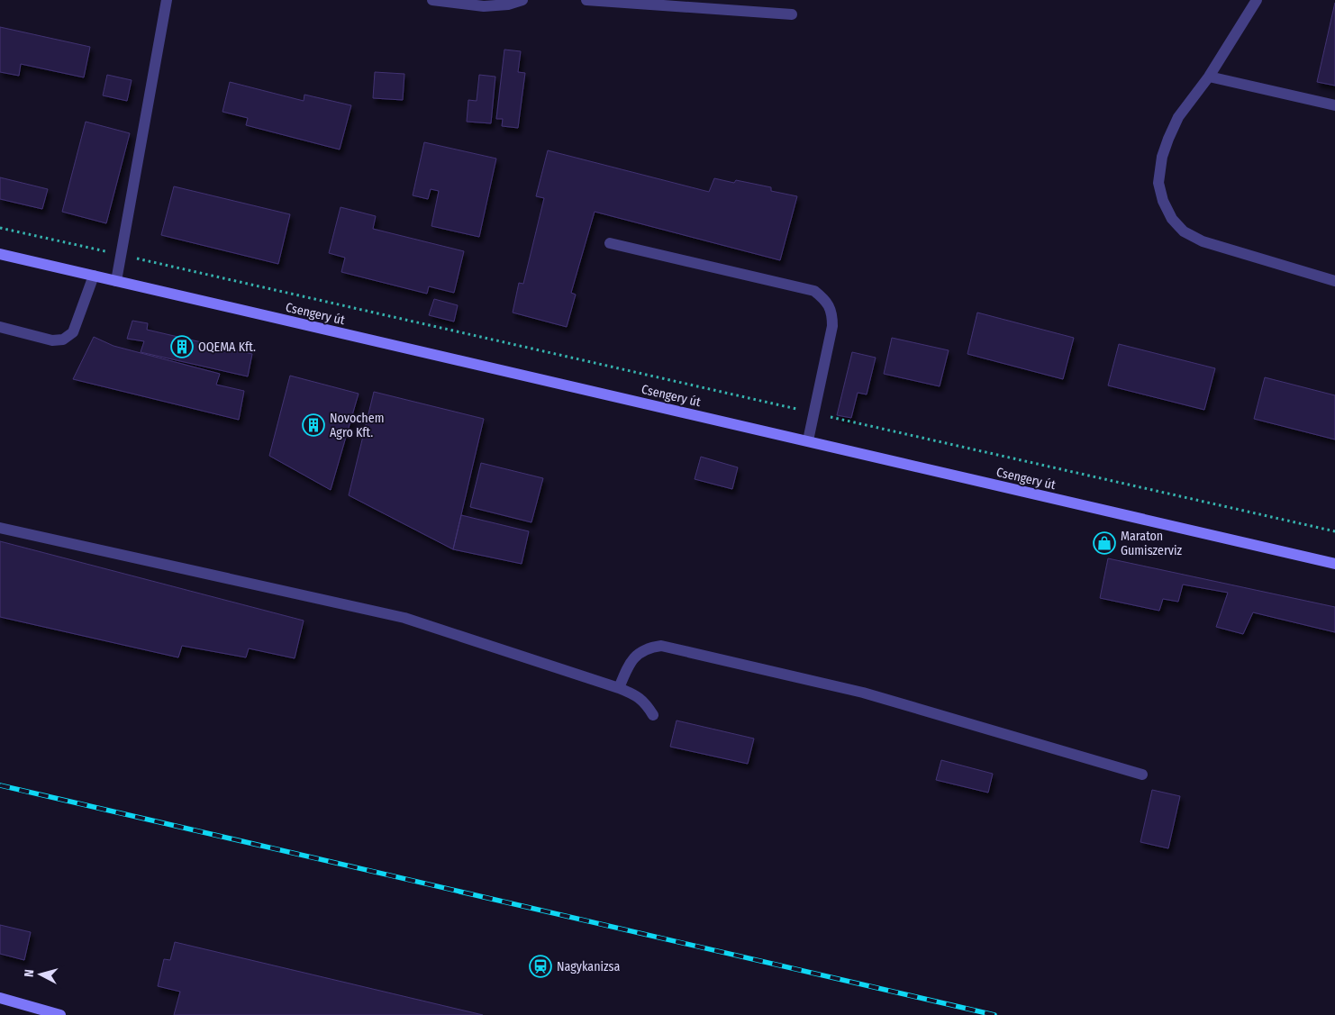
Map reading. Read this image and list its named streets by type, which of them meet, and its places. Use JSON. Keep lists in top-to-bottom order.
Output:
{
  "streets": {
    "main road": ["Csengery út"]
  },
  "places": {
    "building": ["OQEMA Kft.", "Novochem Agro Kft."],
    "shop": ["Maraton Gumiszerviz"],
    "station": ["Nagykanizsa"]
  },
  "north": "left"
}
